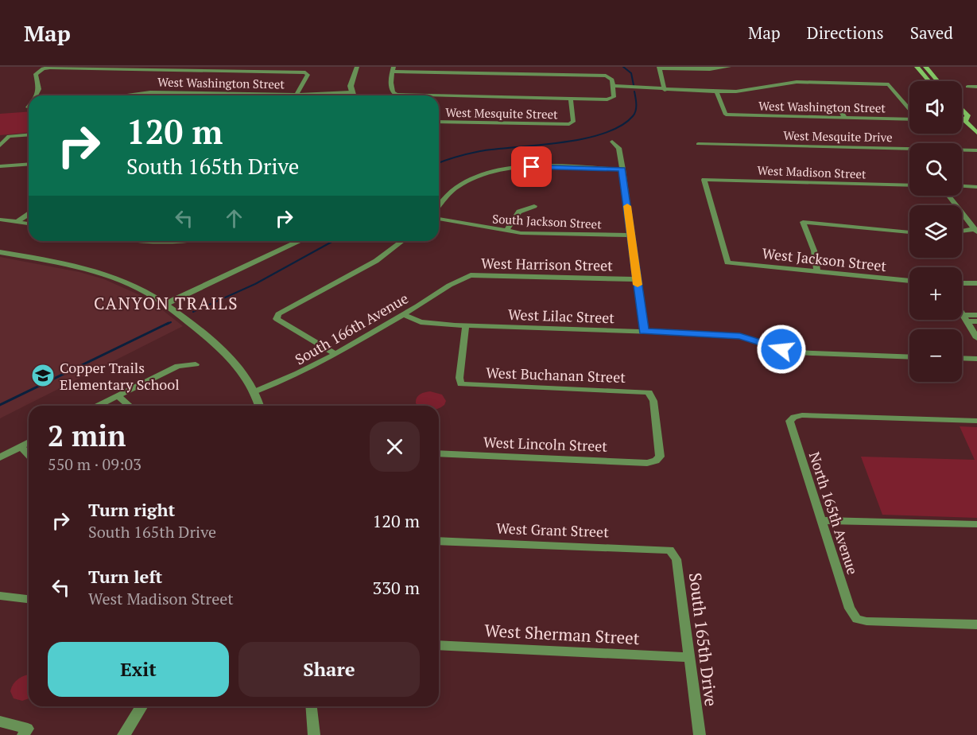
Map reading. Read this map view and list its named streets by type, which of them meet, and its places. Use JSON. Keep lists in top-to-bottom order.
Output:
{
  "streets": {
    "street": [
      "West Washington Street",
      "West Mesquite Street",
      "West Mesquite Drive",
      "West Madison Street",
      "South Jackson Street",
      "West Jackson Street",
      "West Harrison Street",
      "West Lilac Street",
      "South 166th Avenue",
      "West Buchanan Street",
      "West Lincoln Street",
      "North 165th Avenue",
      "West Grant Street",
      "West Sherman Street",
      "South 165th Drive"
    ]
  },
  "crossings": [
    ["West Madison Street", "West Jackson Street"],
    ["West Harrison Street", "South 166th Avenue"],
    ["West Lilac Street", "South 166th Avenue"],
    ["West Lilac Street", "West Buchanan Street"],
    ["West Buchanan Street", "West Lincoln Street"],
    ["West Grant Street", "South 165th Drive"],
    ["West Sherman Street", "South 165th Drive"]
  ],
  "districts": ["CANYON TRAILS"],
  "places": {
    "school or university": ["Copper Trails Elementary School"]
  },
  "page": {
    "header": "Map",
    "nav": ["Map", "Directions", "Saved"],
    "map_buttons": ["+", "−"],
    "turn": ["120 m", "South 165th Drive"],
    "heading": ["2 min", "550 m · 09:03"],
    "list": [
      {
        "name": "Turn right",
        "note": "South 165th Drive",
        "value": "120 m"
      },
      {
        "name": "Turn left",
        "note": "West Madison Street",
        "value": "330 m"
      }
    ],
    "buttons": ["Exit", "Share"]
  }
}
